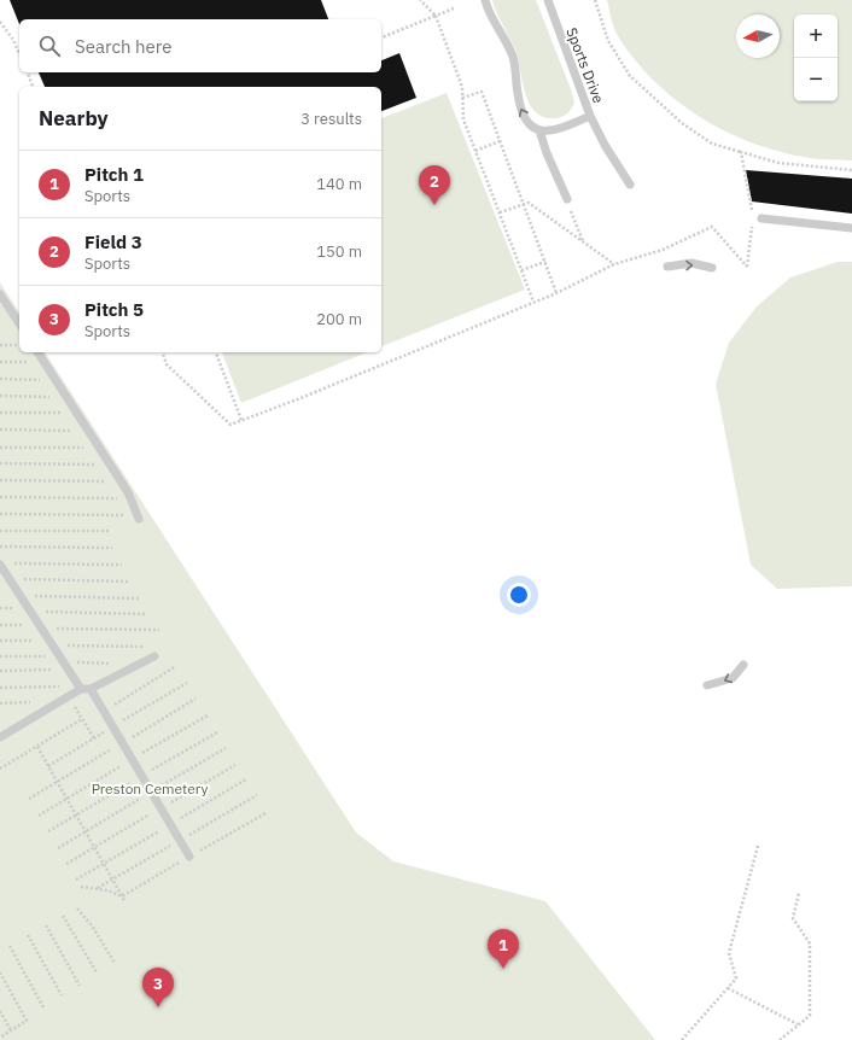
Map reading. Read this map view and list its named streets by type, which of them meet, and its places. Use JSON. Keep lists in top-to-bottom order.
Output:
{
  "streets": {
    "lane": ["Sports Drive"]
  },
  "parks": ["Preston Cemetery"],
  "north": "left",
  "page": {
    "map_buttons": ["+", "−"],
    "search": "Search here",
    "heading": ["Nearby", "3 results"],
    "list": [
      {
        "mark": "1",
        "name": "Pitch 1",
        "note": "Sports",
        "value": "140 m"
      },
      {
        "mark": "2",
        "name": "Field 3",
        "note": "Sports",
        "value": "150 m"
      },
      {
        "mark": "3",
        "name": "Pitch 5",
        "note": "Sports",
        "value": "200 m"
      }
    ],
    "pins": ["2", "1", "3"]
  }
}
